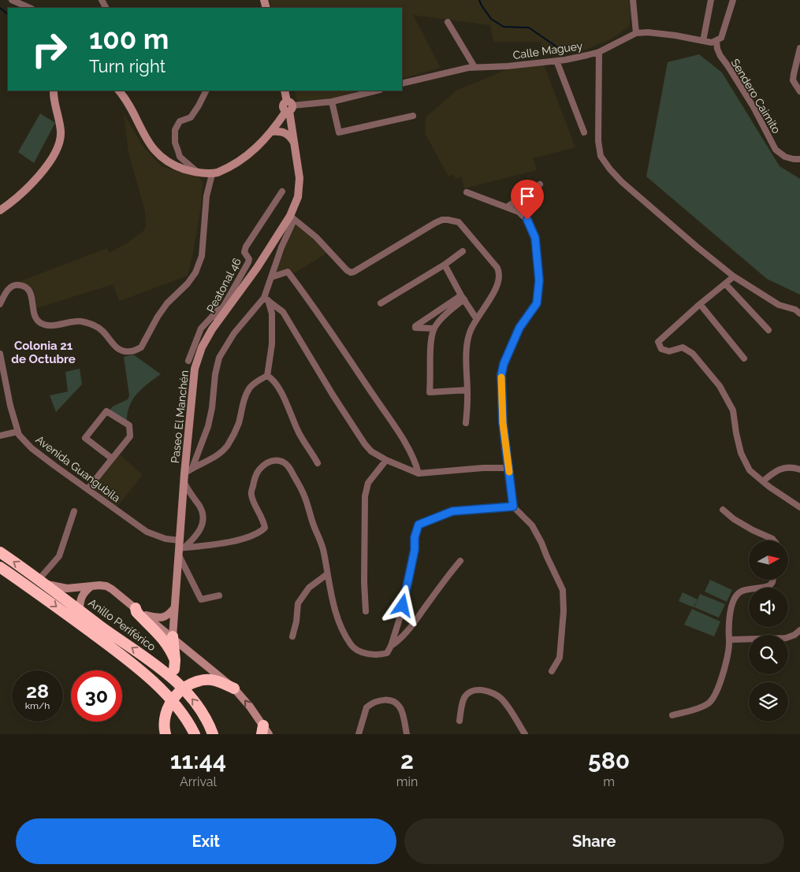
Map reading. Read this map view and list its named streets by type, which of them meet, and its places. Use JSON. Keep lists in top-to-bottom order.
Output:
{
  "streets": {
    "highway": ["Anillo Periférico"],
    "street": [
      "Calle Maguey",
      "Sendero Caimito",
      "Peatonal 46",
      "Paseo El Manchén",
      "Avenida Guangubila"
    ]
  },
  "crossings": [
    ["Calle Maguey", "Sendero Caimito"],
    ["Peatonal 46", "Paseo El Manchén"],
    ["Paseo El Manchén", "Avenida Guangubila"]
  ],
  "districts": ["Colonia 21 de Octubre"],
  "north": "right",
  "page": {
    "turn": ["100 m", "Turn right"],
    "speed": "28 km/h",
    "limit": "30",
    "eta": [
      "11:44",
      "Arrival",
      "2",
      "min",
      "580",
      "m"
    ],
    "buttons": ["Exit", "Share"]
  }
}
